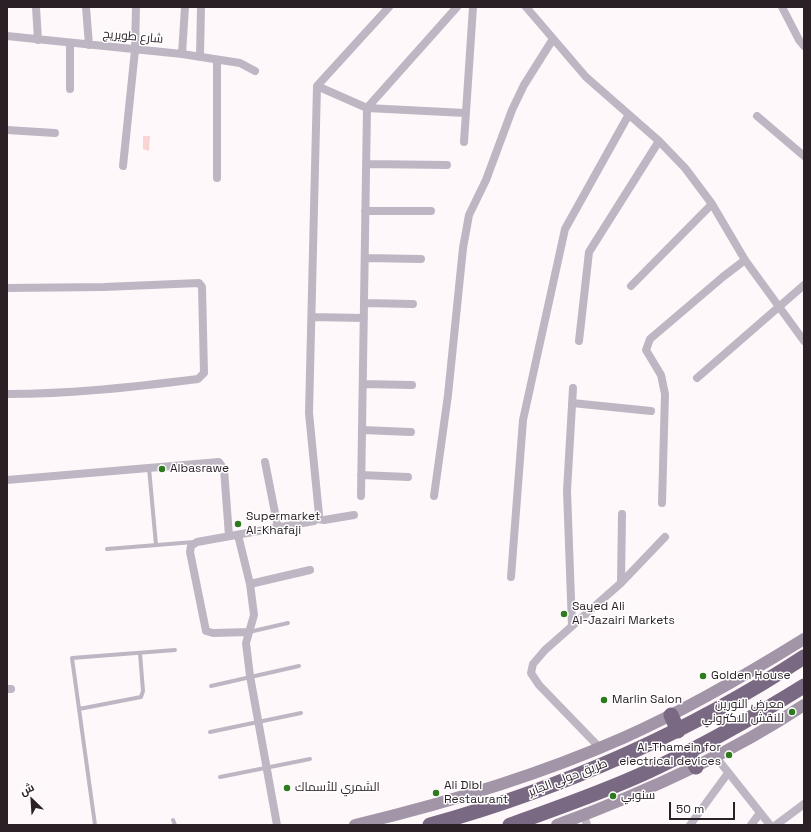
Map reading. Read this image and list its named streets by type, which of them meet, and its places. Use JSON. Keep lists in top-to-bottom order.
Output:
{
  "streets": {
    "highway": ["طريق حولي الجاير"],
    "street": ["شارع طويريج"]
  },
  "places": [
    "Albasrawe",
    "Supermarket Al-Khafaji",
    "Sayed Ali Al-Jazairi Markets",
    "Golden House",
    "Marlin Salon",
    "معرض النورين للنقش الاكتروني",
    "Al-Thamein for electrical devices",
    "الشمري للأسماك",
    "Ali Dibl Restaurant",
    "سنوبي"
  ],
  "scale_bar": "50 m",
  "north": "top left"
}
